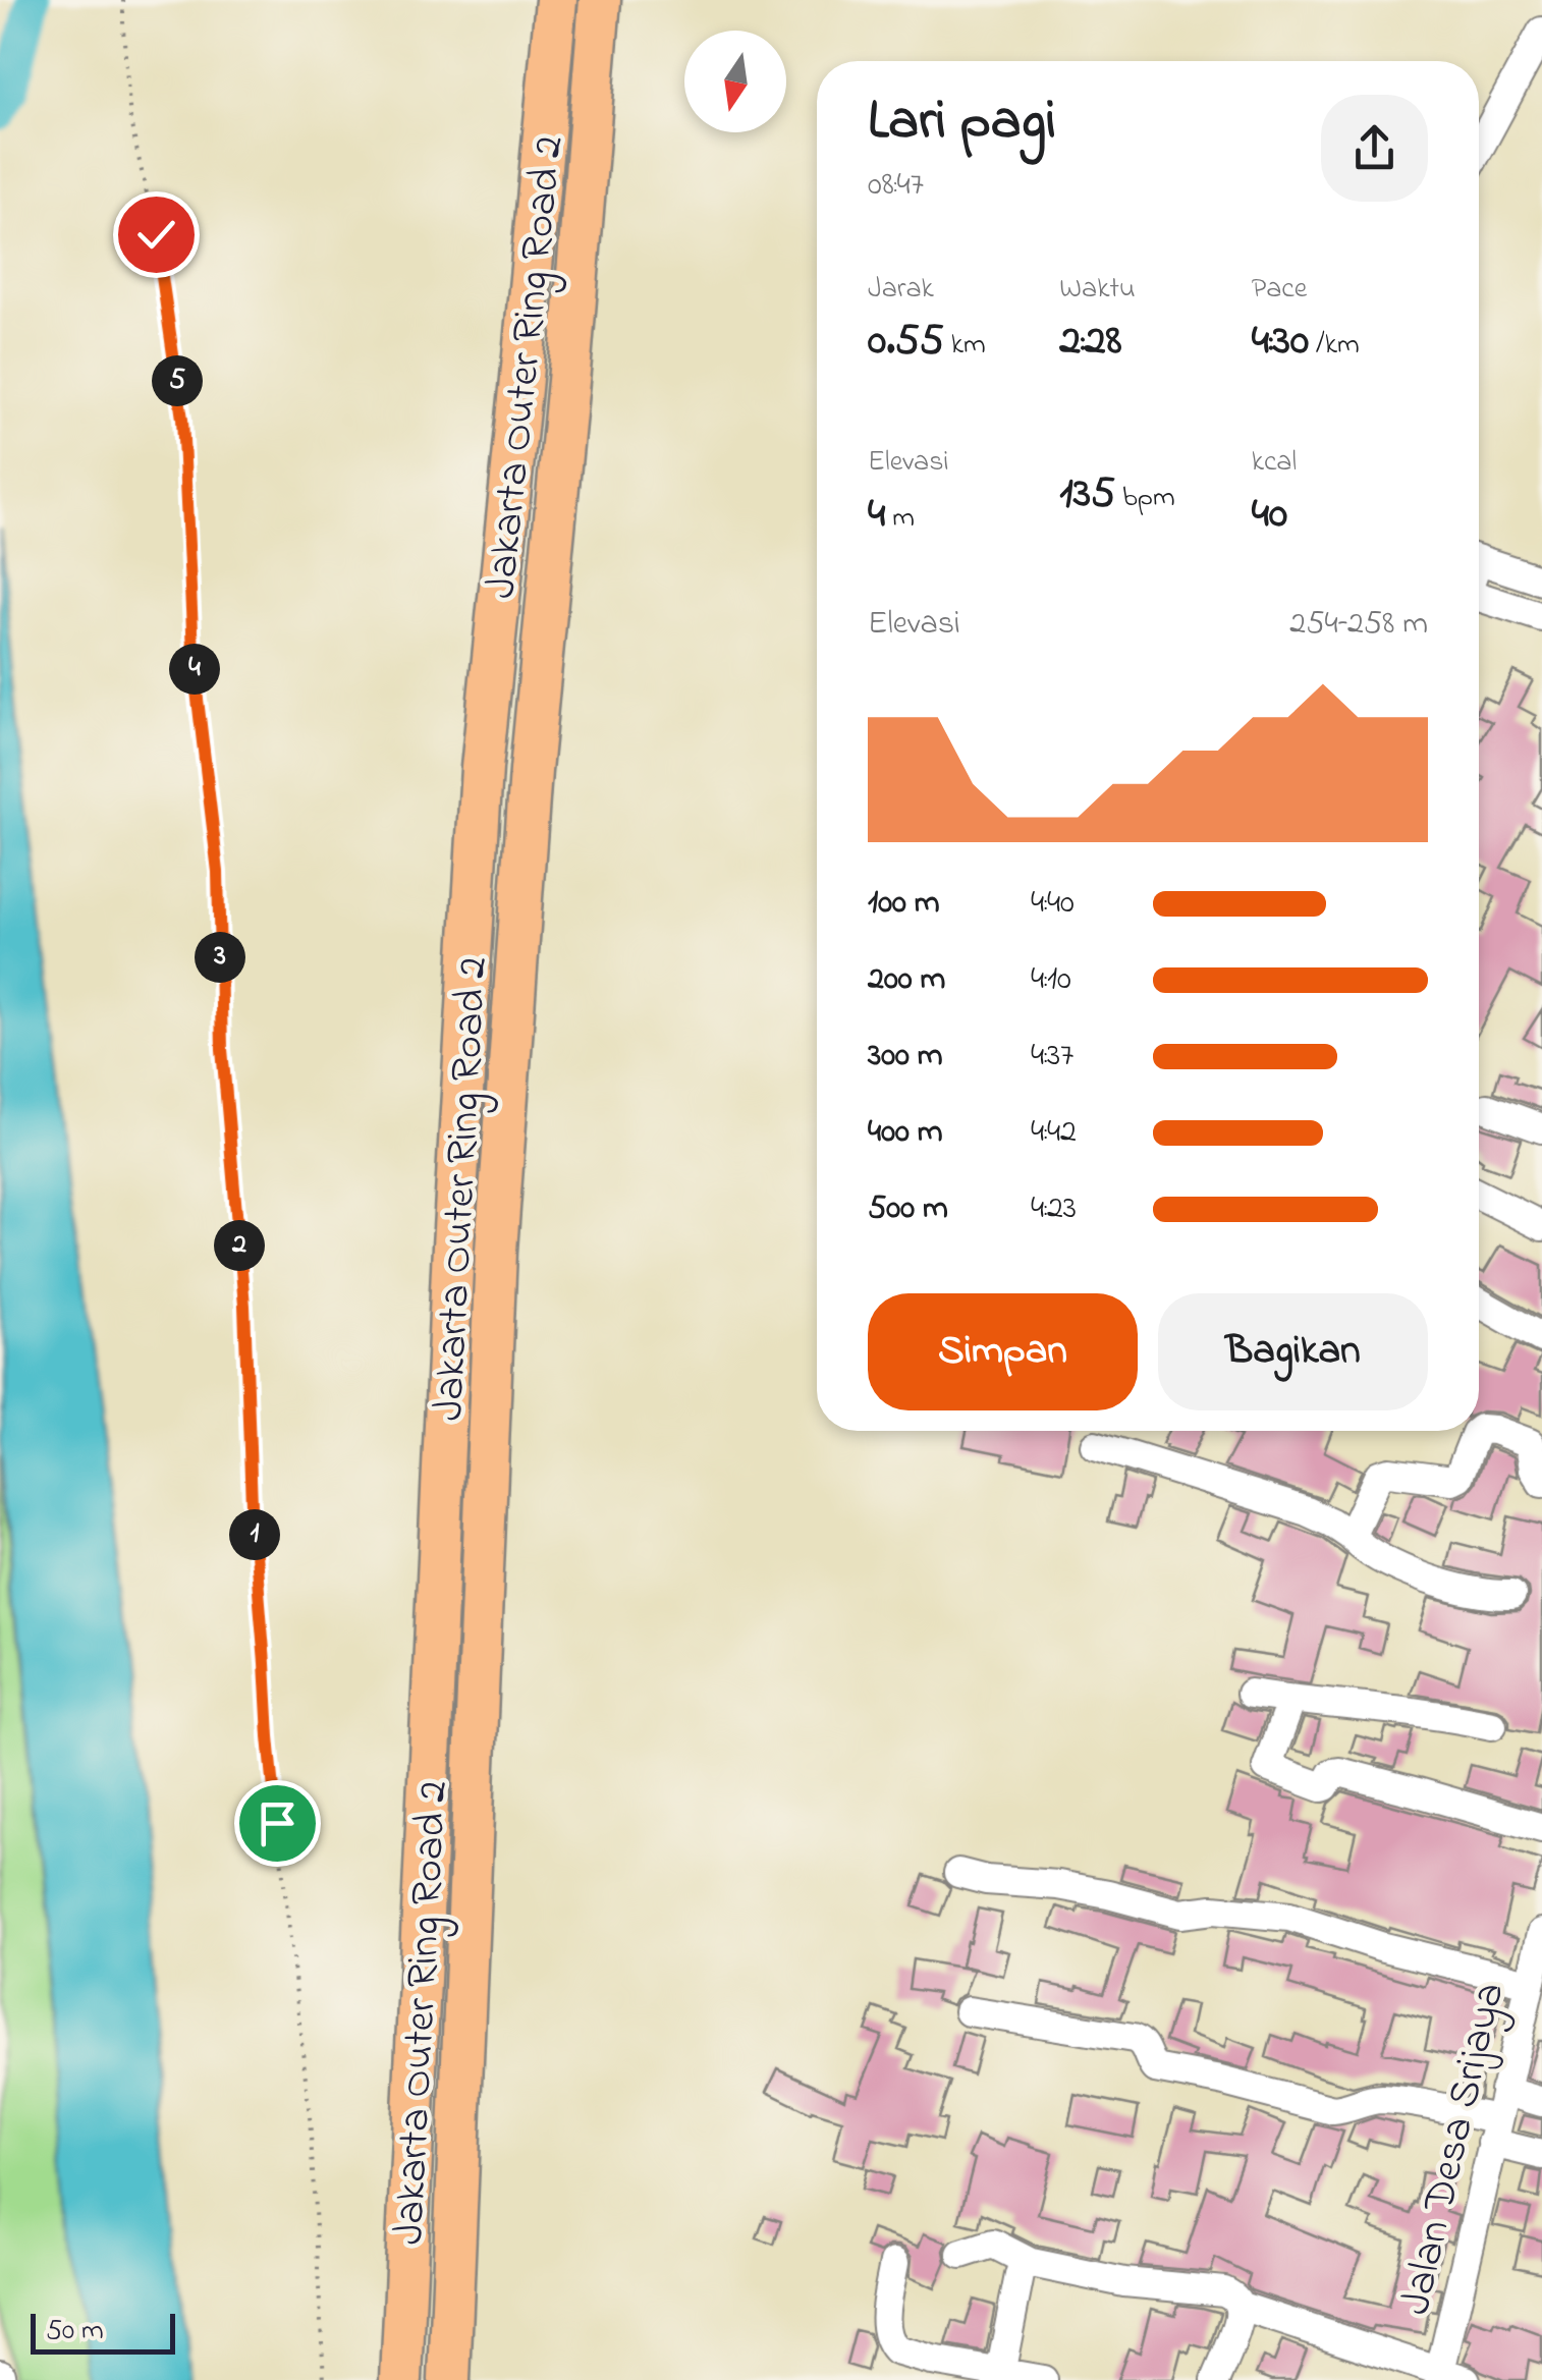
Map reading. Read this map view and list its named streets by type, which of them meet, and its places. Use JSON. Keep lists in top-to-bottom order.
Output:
{
  "streets": {
    "highway": ["Jakarta Outer Ring Road 2"],
    "street": ["Jalan Desa Srijaya"]
  },
  "scale_bar": "50 m",
  "north": "bottom",
  "page": {
    "heading": ["Lari pagi", "08:47"],
    "stats": [
      ["Jarak", "0.55 km"],
      ["Waktu", "2:28"],
      ["Pace", "4:30 /km"],
      ["Elevasi", "4 m"],
      ["135 bpm"],
      ["kcal", "40"]
    ],
    "pins": [
      "5",
      "4",
      "3",
      "2",
      "1"
    ],
    "chart": ["Elevasi", "254–258 m"],
    "list": [
      {
        "name": "100 m",
        "note": "4:40"
      },
      {
        "name": "200 m",
        "note": "4:10"
      },
      {
        "name": "300 m",
        "note": "4:37"
      },
      {
        "name": "400 m",
        "note": "4:42"
      },
      {
        "name": "500 m",
        "note": "4:23"
      }
    ],
    "buttons": ["Simpan", "Bagikan"],
    "scale": "50 m"
  }
}
